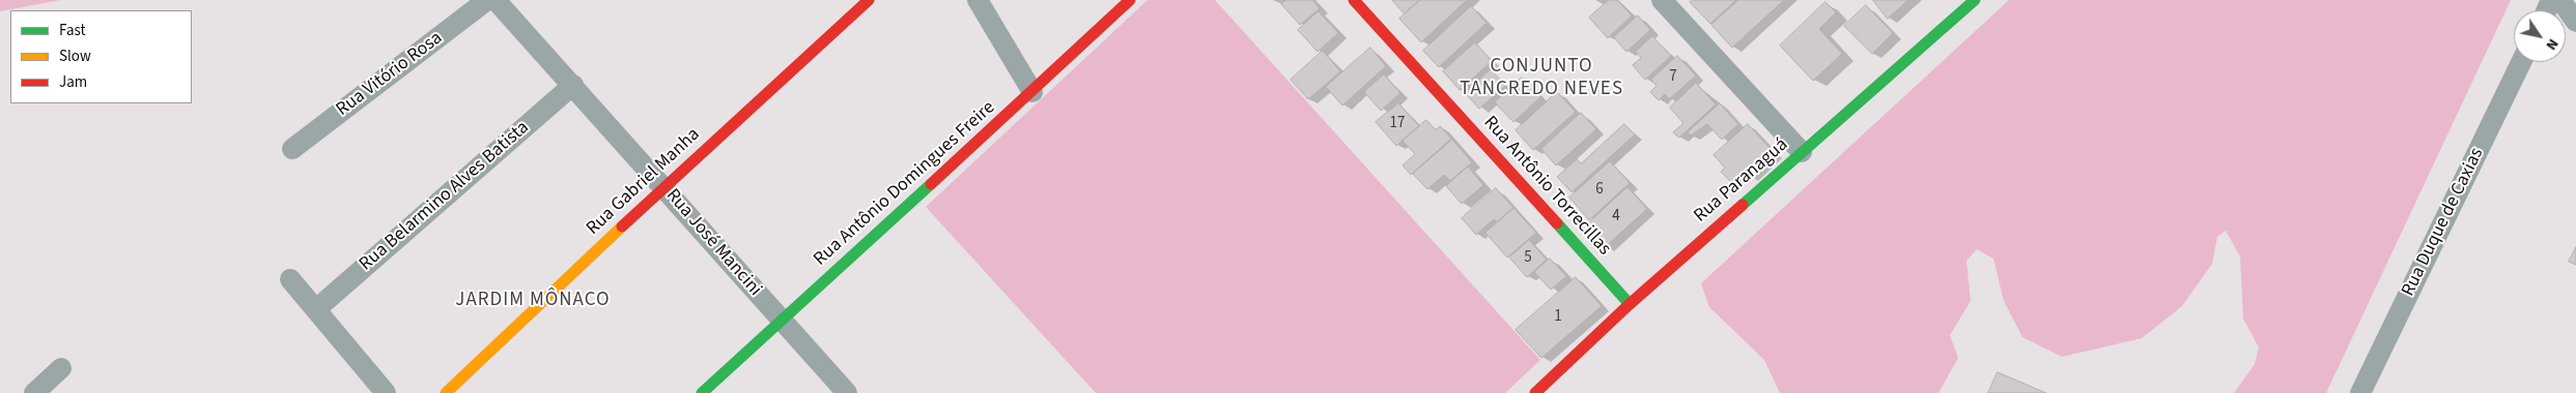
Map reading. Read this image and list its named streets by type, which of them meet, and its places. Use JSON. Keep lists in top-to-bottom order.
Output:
{
  "streets": {
    "street": [
      "Rua Vitório Rosa",
      "Rua Paranaguá",
      "Rua Gabriel Manha",
      "Rua Antônio Domingues Freire",
      "Rua Antônio Torrecillas",
      "Rua Belarmino Alves Batista",
      "Rua Duque de Caxias",
      "Rua José Mancini"
    ]
  },
  "crossings": [
    ["Rua Paranaguá", "Rua Antônio Torrecillas"],
    ["Rua Gabriel Manha", "Rua José Mancini"],
    ["Rua Antônio Domingues Freire", "Rua José Mancini"],
    ["Rua Belarmino Alves Batista", "Rua José Mancini"]
  ],
  "districts": ["CONJUNTO TANCREDO NEVES", "JARDIM MÔNACO"],
  "house_numbers": [
    "7",
    "17",
    "6",
    "4",
    "5",
    "1"
  ],
  "legend": ["Fast", "Slow", "Jam"],
  "north": "bottom right"
}
